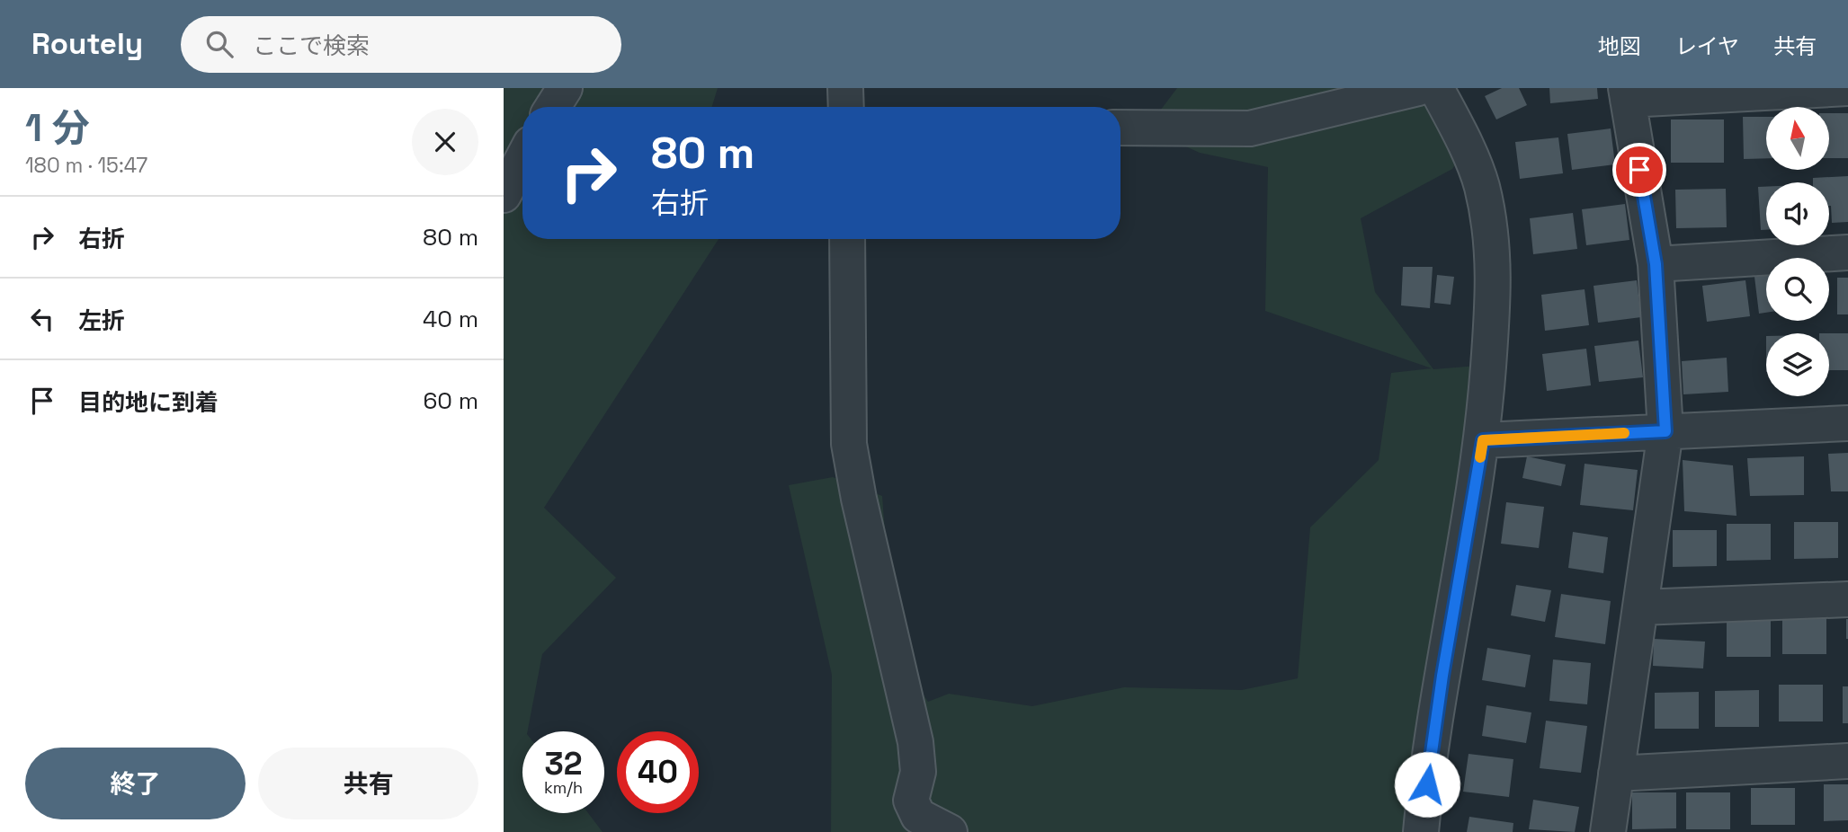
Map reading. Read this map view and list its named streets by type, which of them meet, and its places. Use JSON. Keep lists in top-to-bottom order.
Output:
{
  "north": "top",
  "page": {
    "header": "Routely",
    "search": "ここで検索",
    "nav": ["地図", "レイヤ", "共有"],
    "heading": ["1 分", "180 m · 15:47"],
    "turn": ["80 m", "右折"],
    "list": [
      {
        "name": "右折",
        "value": "80 m"
      },
      {
        "name": "左折",
        "value": "40 m"
      },
      {
        "name": "目的地に到着",
        "value": "60 m"
      }
    ],
    "speed": "32 km/h",
    "limit": "40",
    "buttons": ["終了", "共有"]
  }
}
